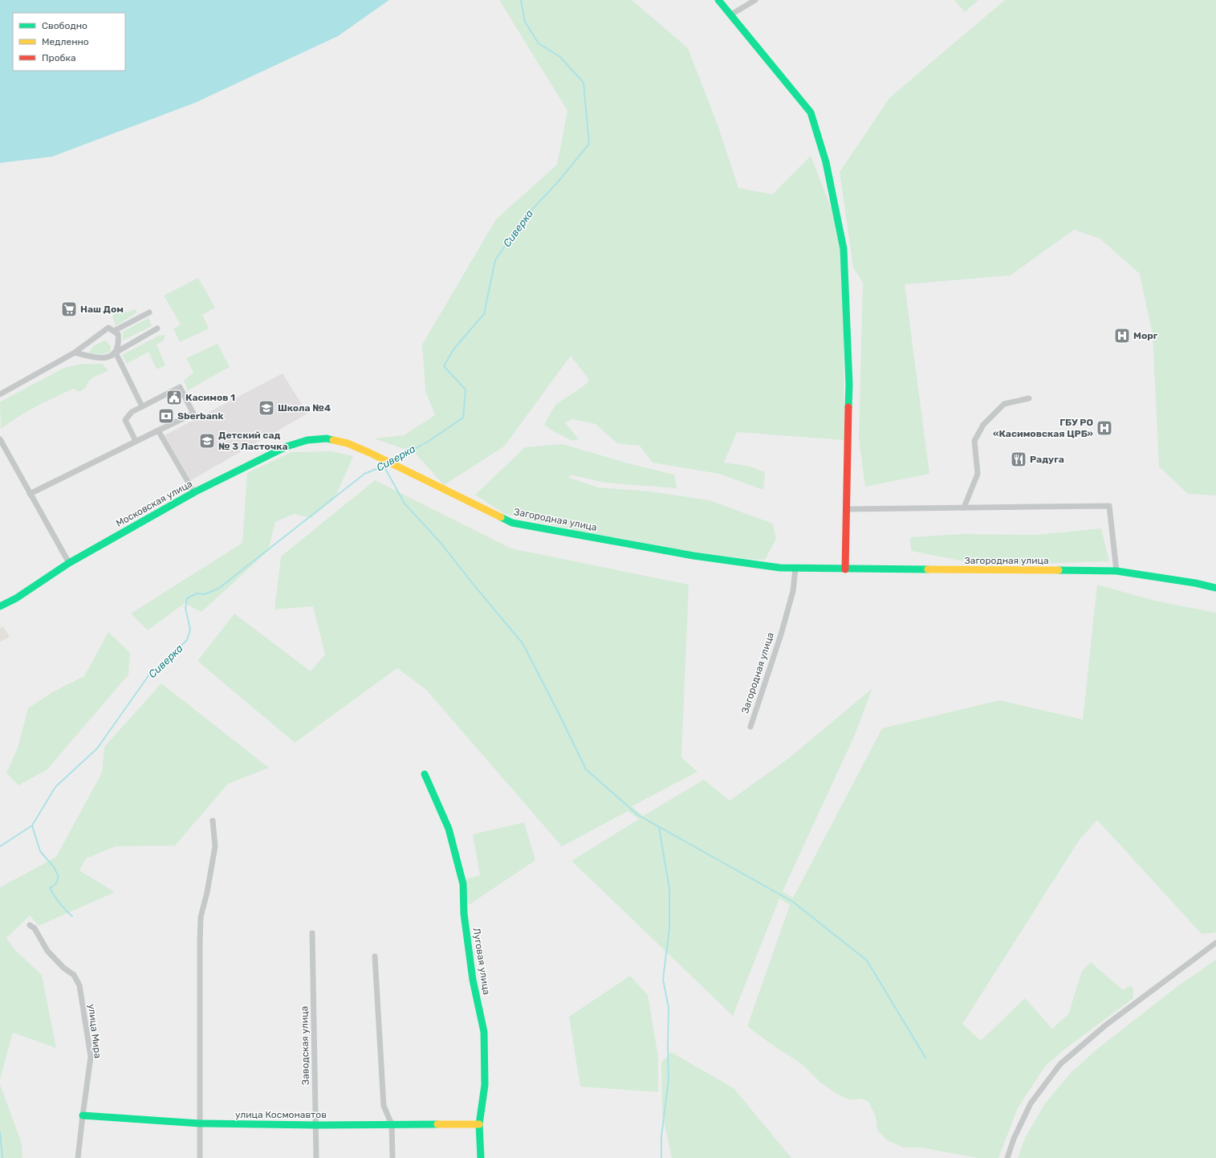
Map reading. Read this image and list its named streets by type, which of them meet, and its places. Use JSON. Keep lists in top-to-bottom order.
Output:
{
  "streets": {
    "street": [
      "Московская улица",
      "Загородная улица",
      "Луговая улица",
      "улица Мира",
      "Заводская улица",
      "улица Космонавтов"
    ]
  },
  "crossings": [
    ["Московская улица", "Загородная улица"],
    ["Луговая улица", "улица Космонавтов"],
    ["улица Мира", "улица Космонавтов"],
    ["Заводская улица", "улица Космонавтов"]
  ],
  "water": ["Сиверка"],
  "places": {
    "supermarket": ["Наш Дом"],
    "hospital": ["Морг", "ГБУ РО «Касимовская ЦРБ»"],
    "public building": ["Касимов 1"],
    "school or university": ["Школа №4", "Детский сад № 3 Ласточка"],
    "bank": ["Sberbank"],
    "restaurant": ["Радуга"]
  },
  "legend": ["Свободно", "Медленно", "Пробка"]
}
